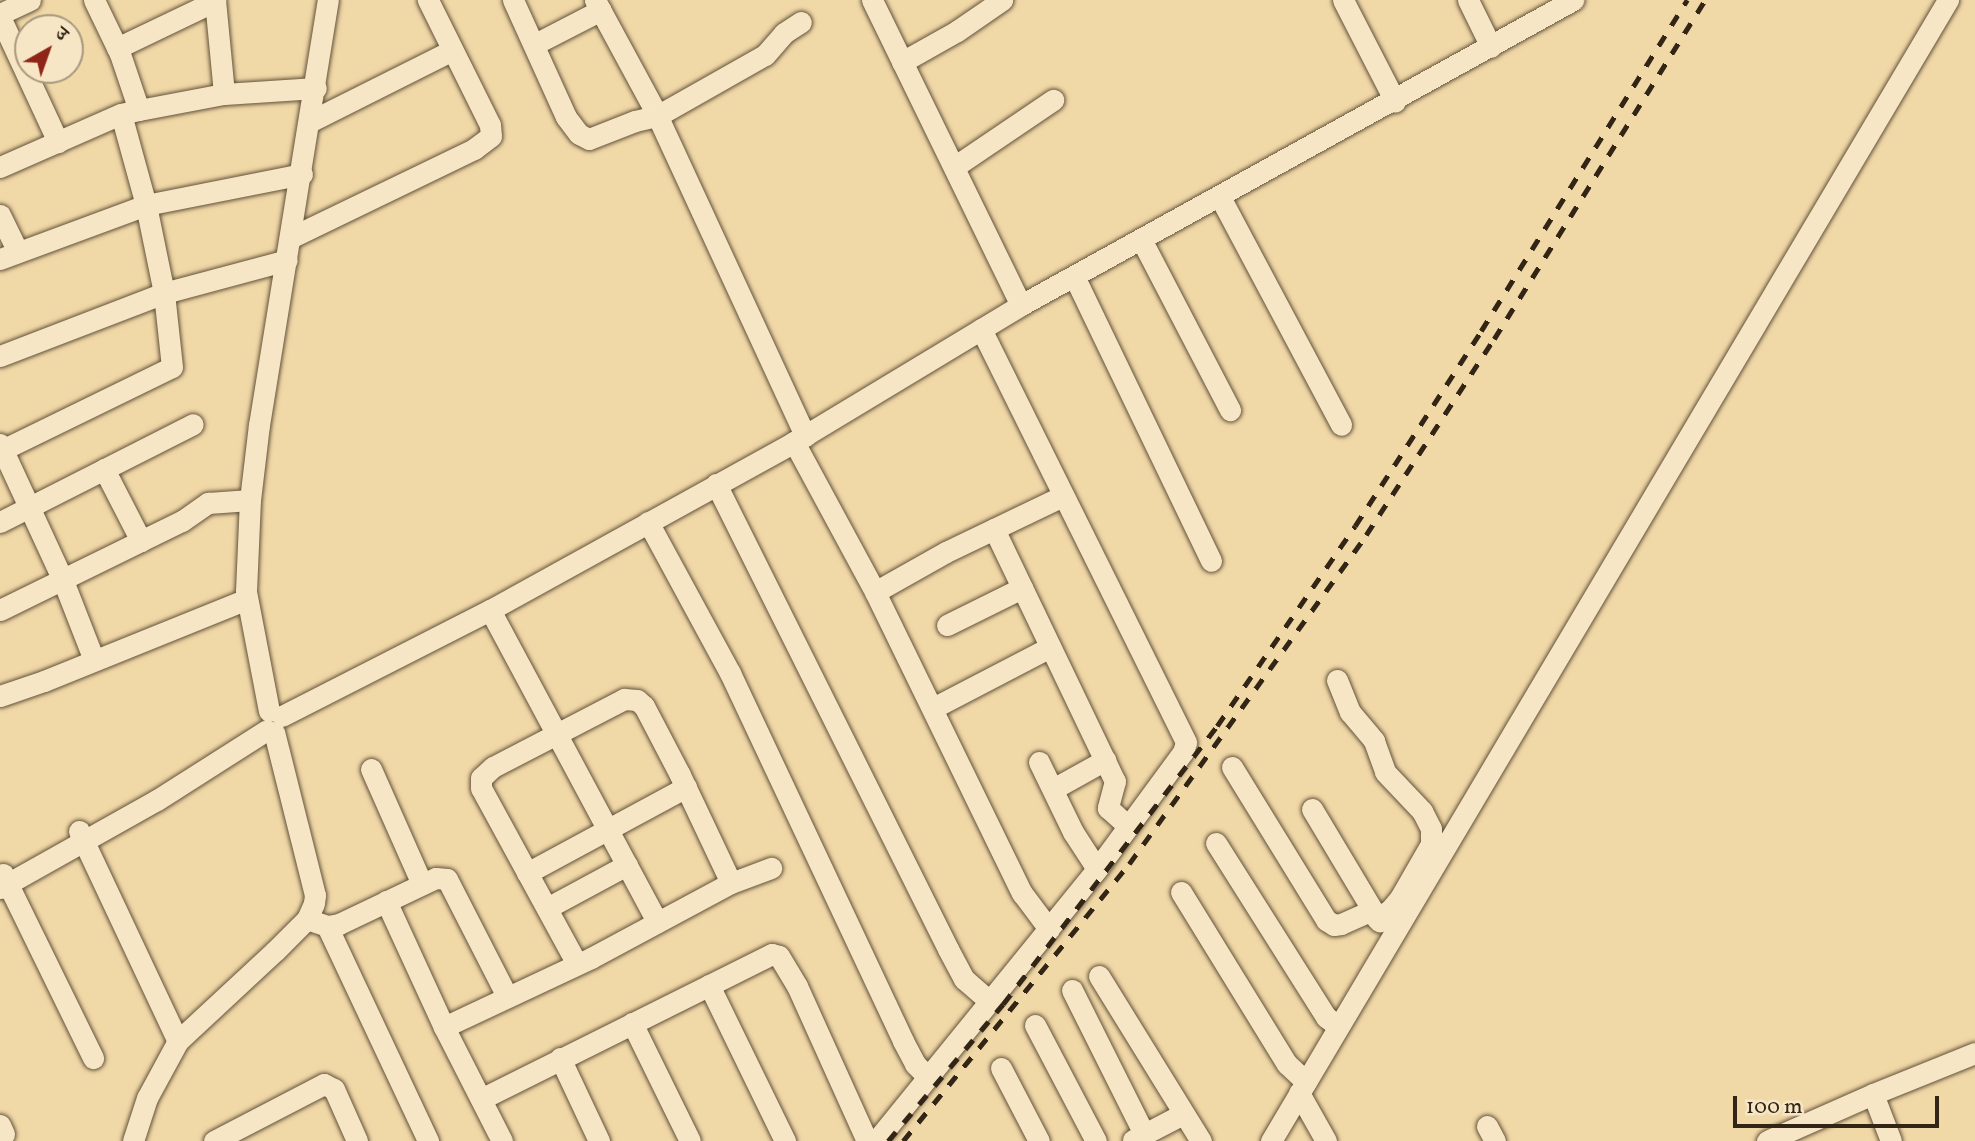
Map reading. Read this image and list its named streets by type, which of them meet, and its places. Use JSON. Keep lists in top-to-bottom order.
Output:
{
  "scale_bar": "100 m",
  "north": "top right"
}
